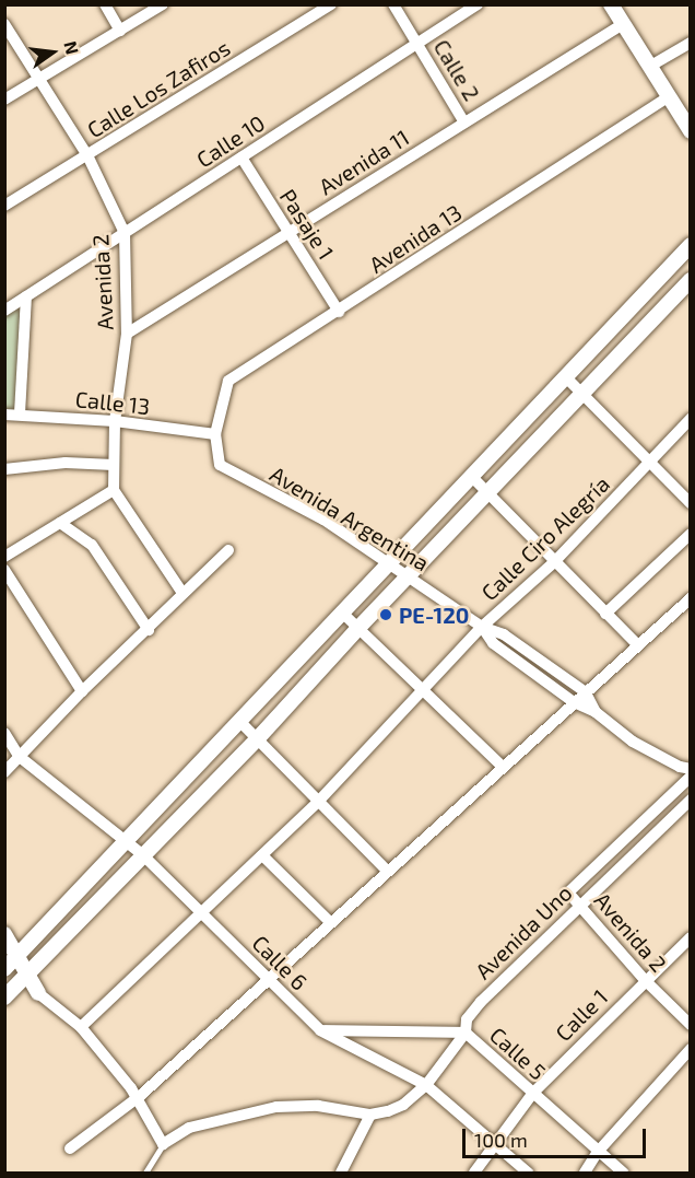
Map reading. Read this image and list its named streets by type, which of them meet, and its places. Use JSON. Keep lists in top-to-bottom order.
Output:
{
  "streets": {
    "street": [
      "Calle 2",
      "Calle Los Zafiros",
      "Calle 10",
      "Avenida 11",
      "Pasaje 1",
      "Avenida 13",
      "Avenida 2",
      "Calle 13",
      "Avenida Argentina",
      "Calle Ciro Alegría",
      "Avenida Uno",
      "Calle 6",
      "Calle 1",
      "Calle 5"
    ]
  },
  "crossings": [
    ["Calle 2", "Calle 10"],
    ["Calle 2", "Avenida 11"],
    ["Calle Los Zafiros", "Avenida 2"],
    ["Calle 10", "Pasaje 1"],
    ["Calle 10", "Avenida 2"],
    ["Avenida 11", "Pasaje 1"],
    ["Avenida 11", "Avenida 2"],
    ["Pasaje 1", "Avenida 13"],
    ["Avenida 13", "Calle 13"],
    ["Avenida 13", "Avenida Argentina"],
    ["Avenida 2", "Calle 13"],
    ["Avenida 2", "Avenida Uno"],
    ["Avenida 2", "Calle 1"],
    ["Calle 13", "Avenida Argentina"],
    ["Avenida Argentina", "Calle Ciro Alegría"],
    ["Calle Ciro Alegría", "Calle 6"],
    ["Avenida Uno", "Calle 6"],
    ["Avenida Uno", "Calle 5"],
    ["Calle 6", "Calle 1"],
    ["Calle 6", "Calle 5"],
    ["Calle 1", "Calle 5"]
  ],
  "places": ["PE-120"],
  "scale_bar": "100 m",
  "north": "right"
}
